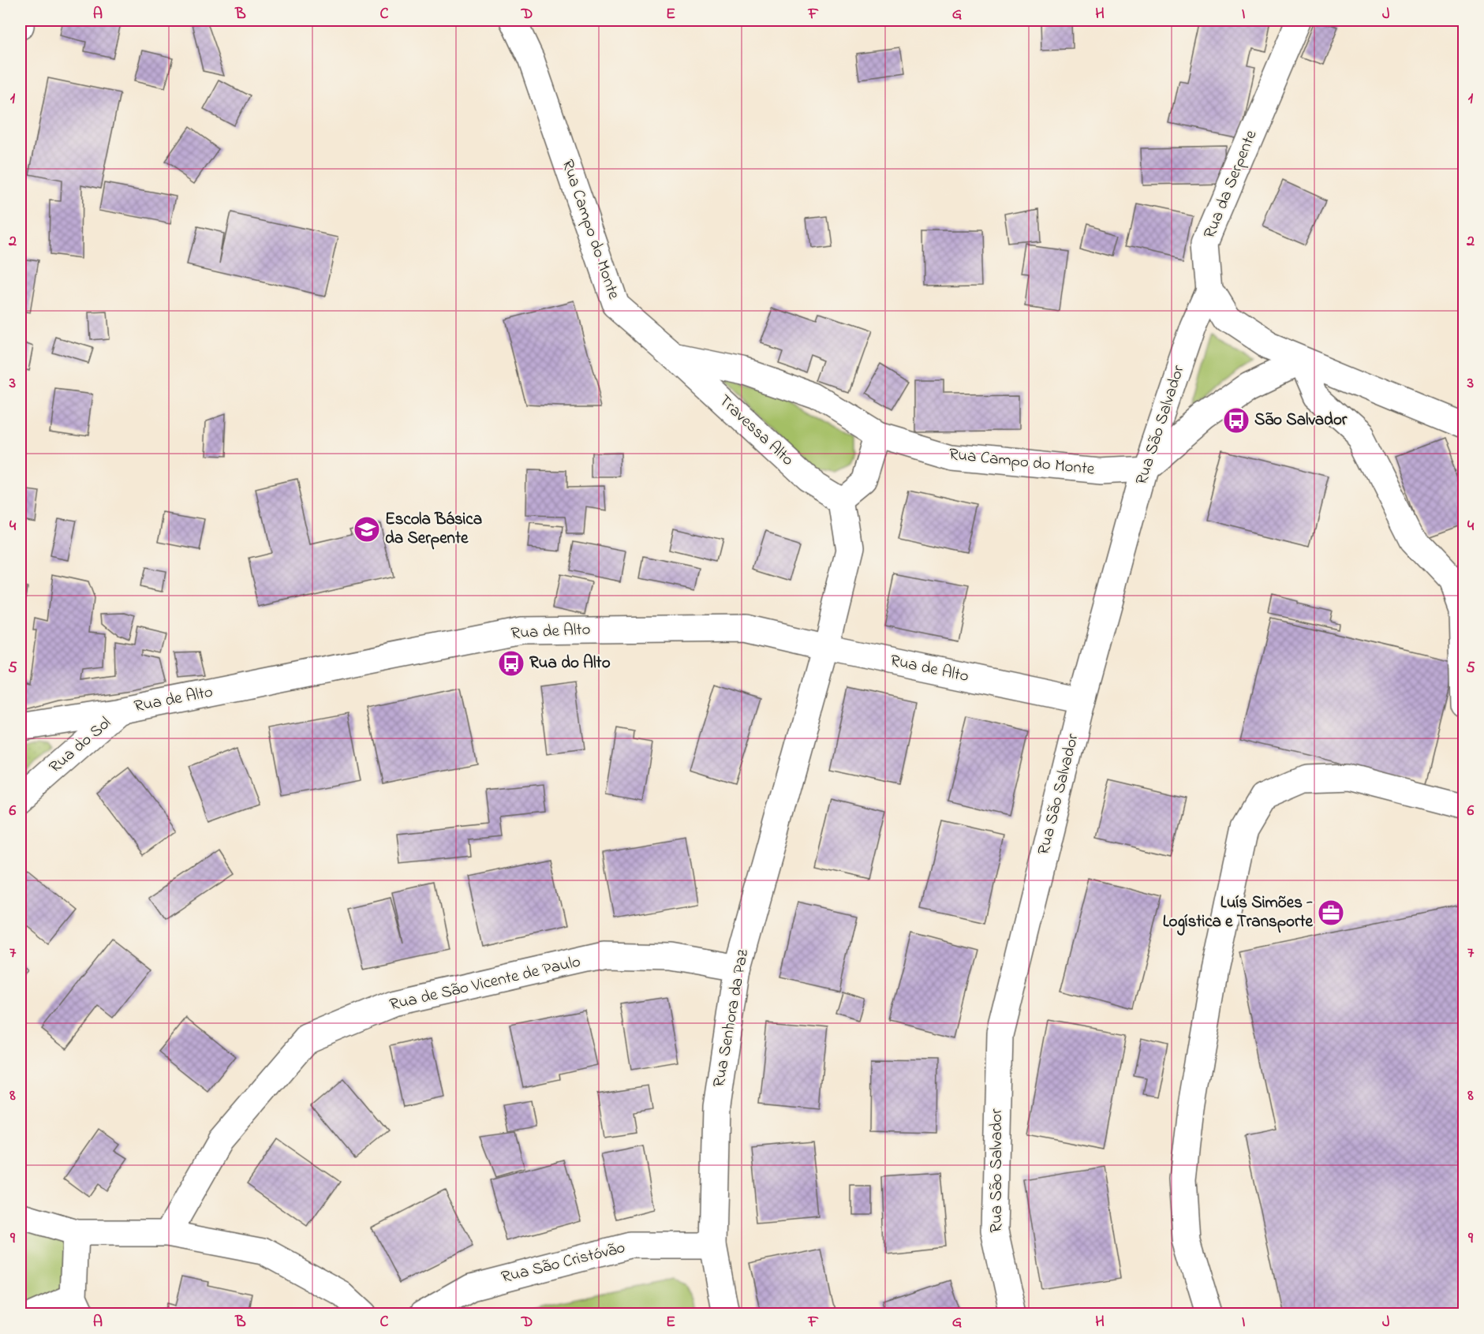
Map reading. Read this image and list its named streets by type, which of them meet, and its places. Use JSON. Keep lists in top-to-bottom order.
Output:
{
  "streets": {
    "street": [
      "Rua da Serpente",
      "Rua Campo do Monte",
      "Rua São Salvador",
      "Travessa Alto",
      "Rua de Alto",
      "Rua do Sol",
      "Rua de São Vicente de Paulo",
      "Rua Senhora da Paz",
      "Rua São Cristóvão"
    ]
  },
  "crossings": [
    ["Rua da Serpente", "Rua São Salvador"],
    ["Rua Campo do Monte", "Rua São Salvador"],
    ["Rua Campo do Monte", "Travessa Alto"],
    ["Rua São Salvador", "Rua de Alto"],
    ["Rua de Alto", "Rua do Sol"],
    ["Rua de Alto", "Rua Senhora da Paz"],
    ["Rua de São Vicente de Paulo", "Rua Senhora da Paz"],
    ["Rua Senhora da Paz", "Rua São Cristóvão"]
  ],
  "places": {
    "bus stop": ["São Salvador", "Rua do Alto"],
    "school or university": ["Escola Básica da Serpente"],
    "office": ["Luís Simões - Logística e Transporte"]
  },
  "grid": {
    "columns": [
      "A",
      "B",
      "C",
      "D",
      "E",
      "F",
      "G",
      "H",
      "I",
      "J"
    ],
    "rows": [
      "1",
      "2",
      "3",
      "4",
      "5",
      "6",
      "7",
      "8",
      "9"
    ]
  }
}
